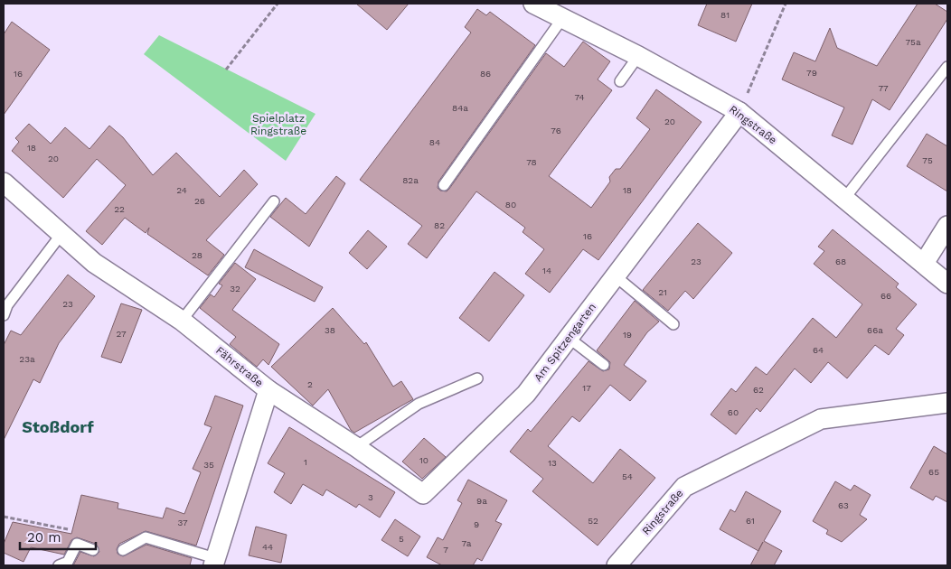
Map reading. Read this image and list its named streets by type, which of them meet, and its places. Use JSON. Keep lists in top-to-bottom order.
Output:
{
  "streets": {
    "street": ["Ringstraße", "Am Spitzengarten", "Fährstraße"]
  },
  "crossings": [
    ["Ringstraße", "Am Spitzengarten"],
    ["Am Spitzengarten", "Fährstraße"]
  ],
  "districts": ["Stoßdorf"],
  "parks": ["Spielplatz Ringstraße"],
  "house_numbers": [
    "81",
    "75a",
    "79",
    "16",
    "86",
    "77",
    "74",
    "84a",
    "20",
    "76",
    "84",
    "18",
    "20",
    "75",
    "78",
    "82a",
    "24",
    "18",
    "26",
    "80",
    "22",
    "82",
    "16",
    "28",
    "23",
    "68",
    "14",
    "32",
    "21",
    "66",
    "23",
    "38",
    "66a",
    "27",
    "19",
    "64",
    "23a",
    "2",
    "17",
    "62",
    "60",
    "10",
    "1",
    "13",
    "35",
    "65",
    "54",
    "3",
    "9a",
    "63",
    "52",
    "61",
    "37",
    "9",
    "5",
    "7a",
    "44",
    "7"
  ],
  "scale_bar": "20 m"
}
